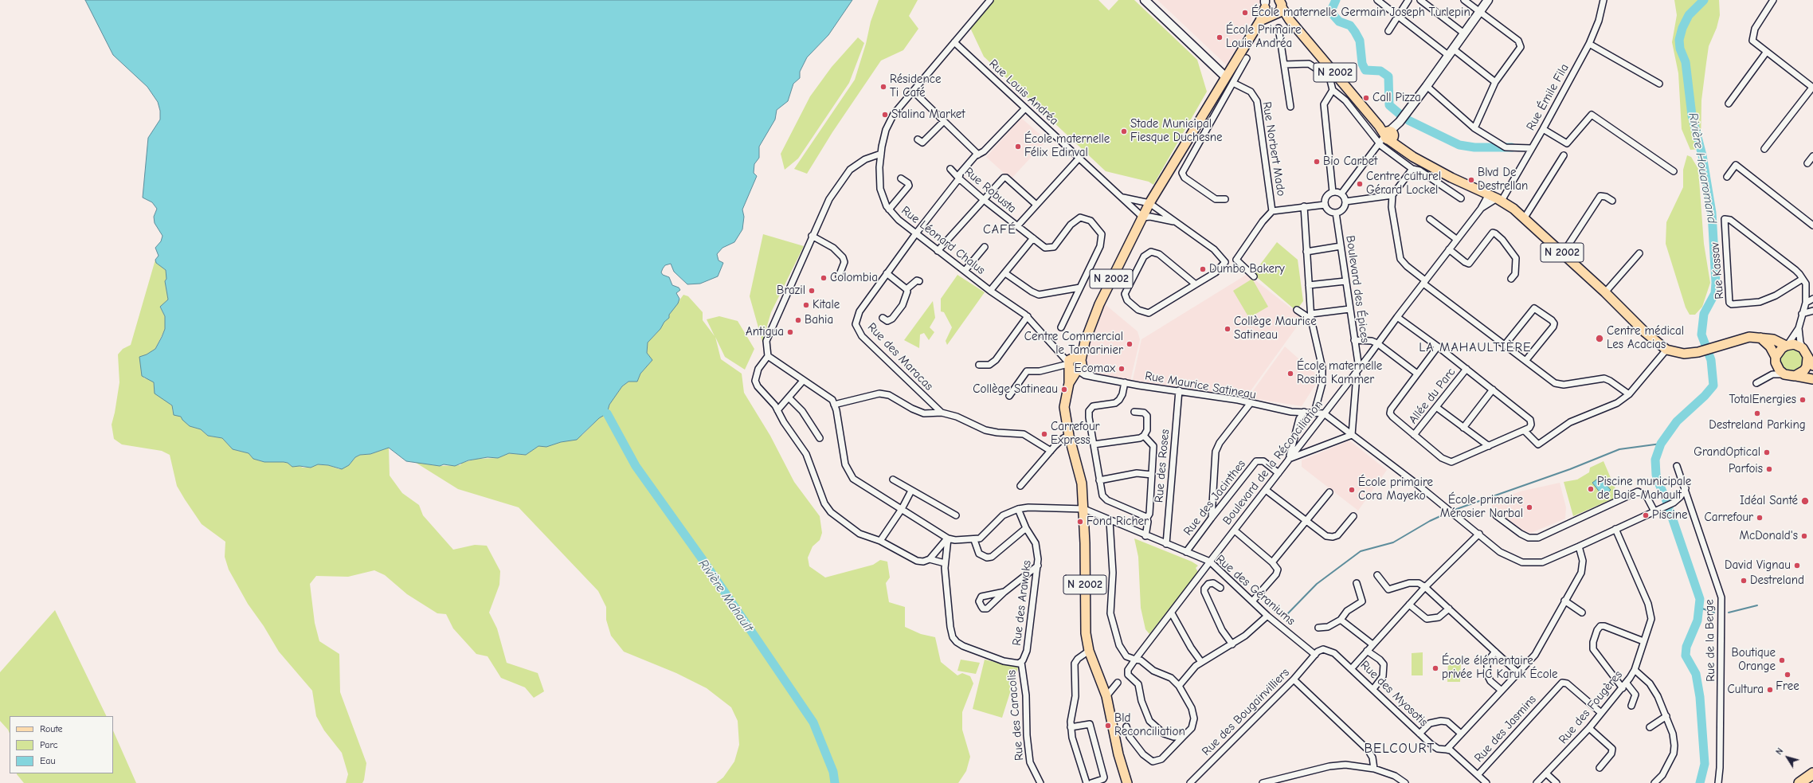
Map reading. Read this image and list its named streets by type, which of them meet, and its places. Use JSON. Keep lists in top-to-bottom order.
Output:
{
  "streets": {
    "main road": ["N 2002"],
    "street": [
      "Rue Louis Andréa",
      "Rue Émile Fila",
      "Rue Norbert Mado",
      "Rue Robusta",
      "Rue Léonard Chalus",
      "Rue Kassav",
      "Boulevard des Épices",
      "Rue des Maracas",
      "Rue Maurice Satineau",
      "Allée du Parc",
      "Boulevard de la Réconciliation",
      "Rue des Roses",
      "Rue des Jacinthes",
      "Rue des Géraniums",
      "Rue des Arawaks",
      "Rue de la Berge",
      "Rue des Myosotis",
      "Rue des Fougères",
      "Rue des Bougainvilliers",
      "Rue des Caracolis",
      "Rue des Jasmins"
    ]
  },
  "crossings": [
    ["N 2002", "Rue Louis Andréa"],
    ["N 2002", "Rue Émile Fila"],
    ["N 2002", "Rue Léonard Chalus"],
    ["N 2002", "Rue Maurice Satineau"],
    ["N 2002", "Boulevard de la Réconciliation"],
    ["N 2002", "Rue des Géraniums"],
    ["Rue Louis Andréa", "Rue Léonard Chalus"],
    ["Rue Louis Andréa", "Rue des Maracas"],
    ["Rue Émile Fila", "Boulevard de la Réconciliation"],
    ["Rue Robusta", "Rue des Maracas"],
    ["Rue Léonard Chalus", "Rue des Maracas"],
    ["Rue Léonard Chalus", "Rue Maurice Satineau"],
    ["Boulevard des Épices", "Boulevard de la Réconciliation"],
    ["Rue Maurice Satineau", "Boulevard de la Réconciliation"],
    ["Rue Maurice Satineau", "Rue des Roses"],
    ["Boulevard de la Réconciliation", "Rue des Jacinthes"],
    ["Boulevard de la Réconciliation", "Rue des Géraniums"],
    ["Rue des Roses", "Rue des Géraniums"],
    ["Rue des Jacinthes", "Rue des Géraniums"],
    ["Rue des Géraniums", "Rue des Bougainvilliers"],
    ["Rue des Arawaks", "Rue des Caracolis"],
    ["Rue des Myosotis", "Rue des Jasmins"],
    ["Rue des Fougères", "Rue des Jasmins"]
  ],
  "districts": ["CAFÉ", "LA MAHAULTIÈRE", "BELCOURT"],
  "water": ["Rivière Houaromand", "Rivière Mahault"],
  "places": [
    "École maternelle Germain Joseph Turlepin",
    "École Primaire Louis Andréa",
    "Résidence Ti Café",
    "Call Pizza",
    "Stalina Market",
    "Stade Municipal Fiesque Duchesne",
    "École maternelle Félix Edinval",
    "Bio Carbet",
    "Blvd De Destrellan",
    "Centre culturel Gérard Lockel",
    "Dumbo Bakery",
    "Colombia",
    "Brazil",
    "Kitale",
    "Bahia",
    "Collège Maurice Satineau",
    "Antigua",
    "Centre médical Les Acacias",
    "Centre Commercial le Tamarinier",
    "Ecomax",
    "École maternelle Rosita Kammer",
    "Collège Satineau",
    "TotalEnergies",
    "Destreland Parking",
    "Carrefour Express",
    "GrandOptical",
    "Parfois",
    "Piscine municipale de Baie-Mahault",
    "École primaire Cora Mayeko",
    "Idéal Santé",
    "École primaire Mérosier Narbal",
    "Piscine",
    "Carrefour",
    "Fond Richer",
    "McDonald's",
    "David Vignau",
    "Destreland",
    "Boutique Orange",
    "École élémentaire privée HC Karuk École",
    "Free",
    "Cultura",
    "Bld Reconciliation"
  ],
  "legend": ["Route", "Parc", "Eau"],
  "north": "top left"
}
